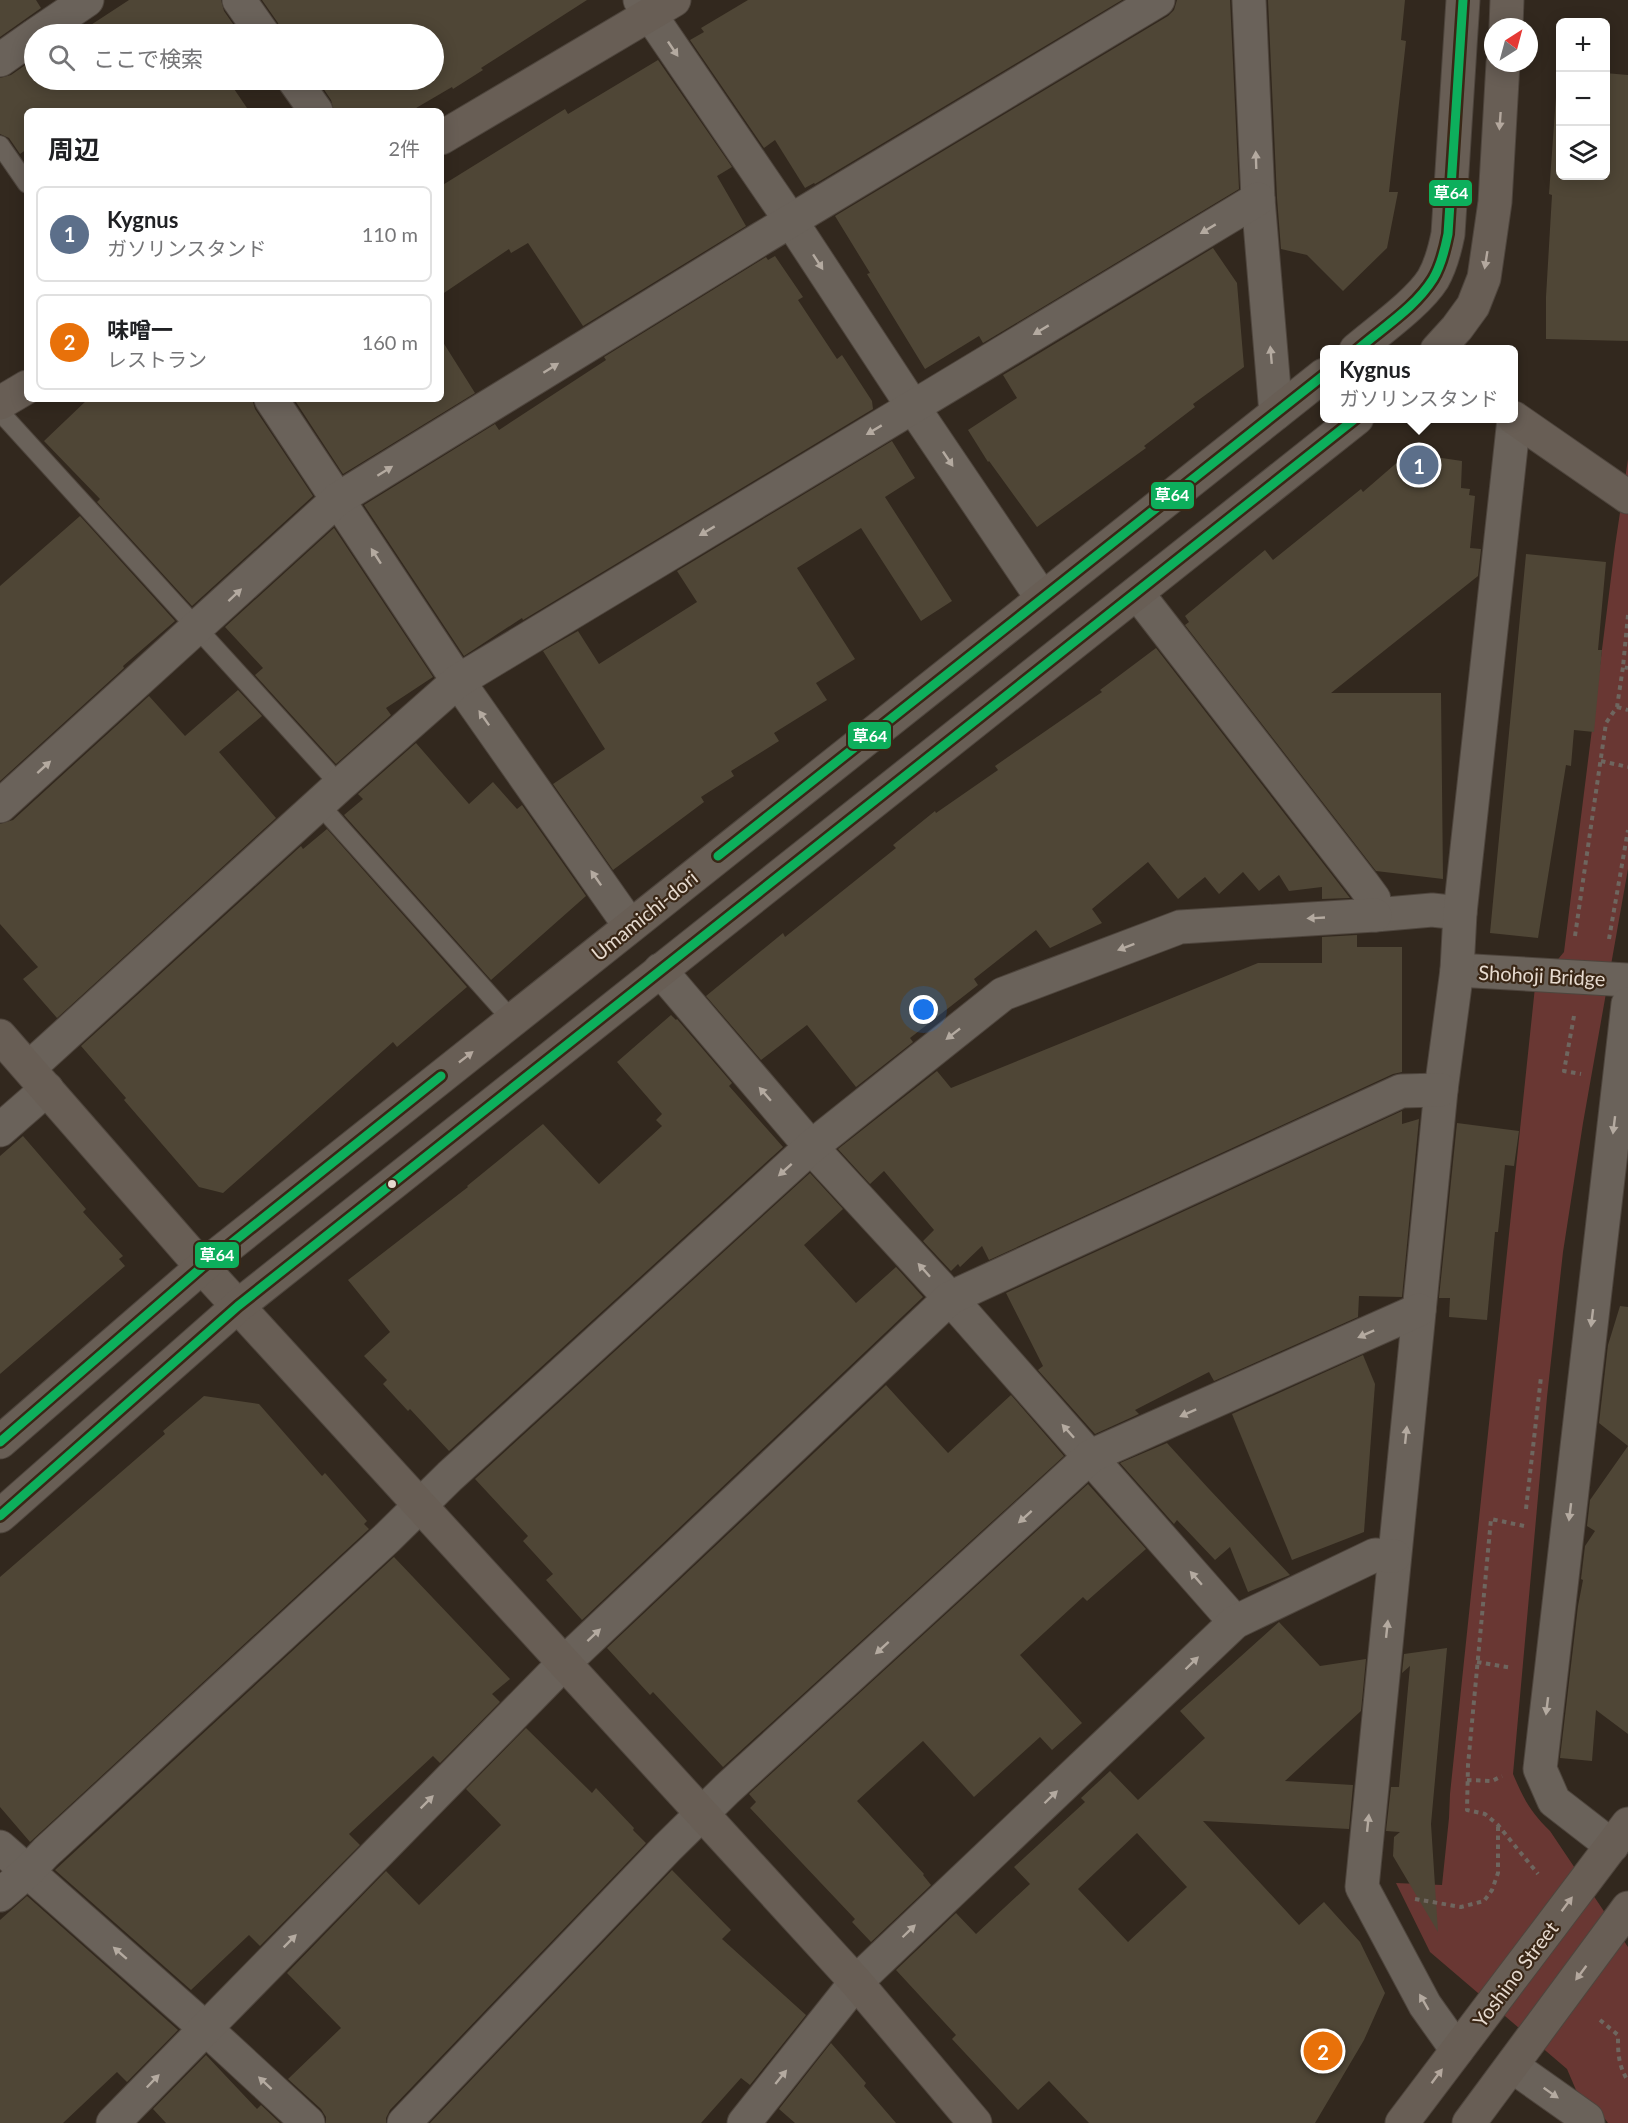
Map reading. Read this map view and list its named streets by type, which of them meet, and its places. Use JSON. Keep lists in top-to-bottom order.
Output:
{
  "streets": {
    "street": ["Umamichi-dori", "Shohoji Bridge", "Yoshino Street"]
  },
  "lines": ["transit line 草64"],
  "north": "top right",
  "page": {
    "map_buttons": ["+", "−"],
    "search": "ここで検索",
    "heading": ["周辺", "2件"],
    "list": [
      {
        "mark": "1",
        "name": "Kygnus",
        "note": "ガソリンスタンド",
        "value": "110 m"
      },
      {
        "mark": "2",
        "name": "味噌一",
        "note": "レストラン",
        "value": "160 m"
      }
    ],
    "popup": ["Kygnus", "ガソリンスタンド"],
    "pins": ["1", "2"]
  }
}
